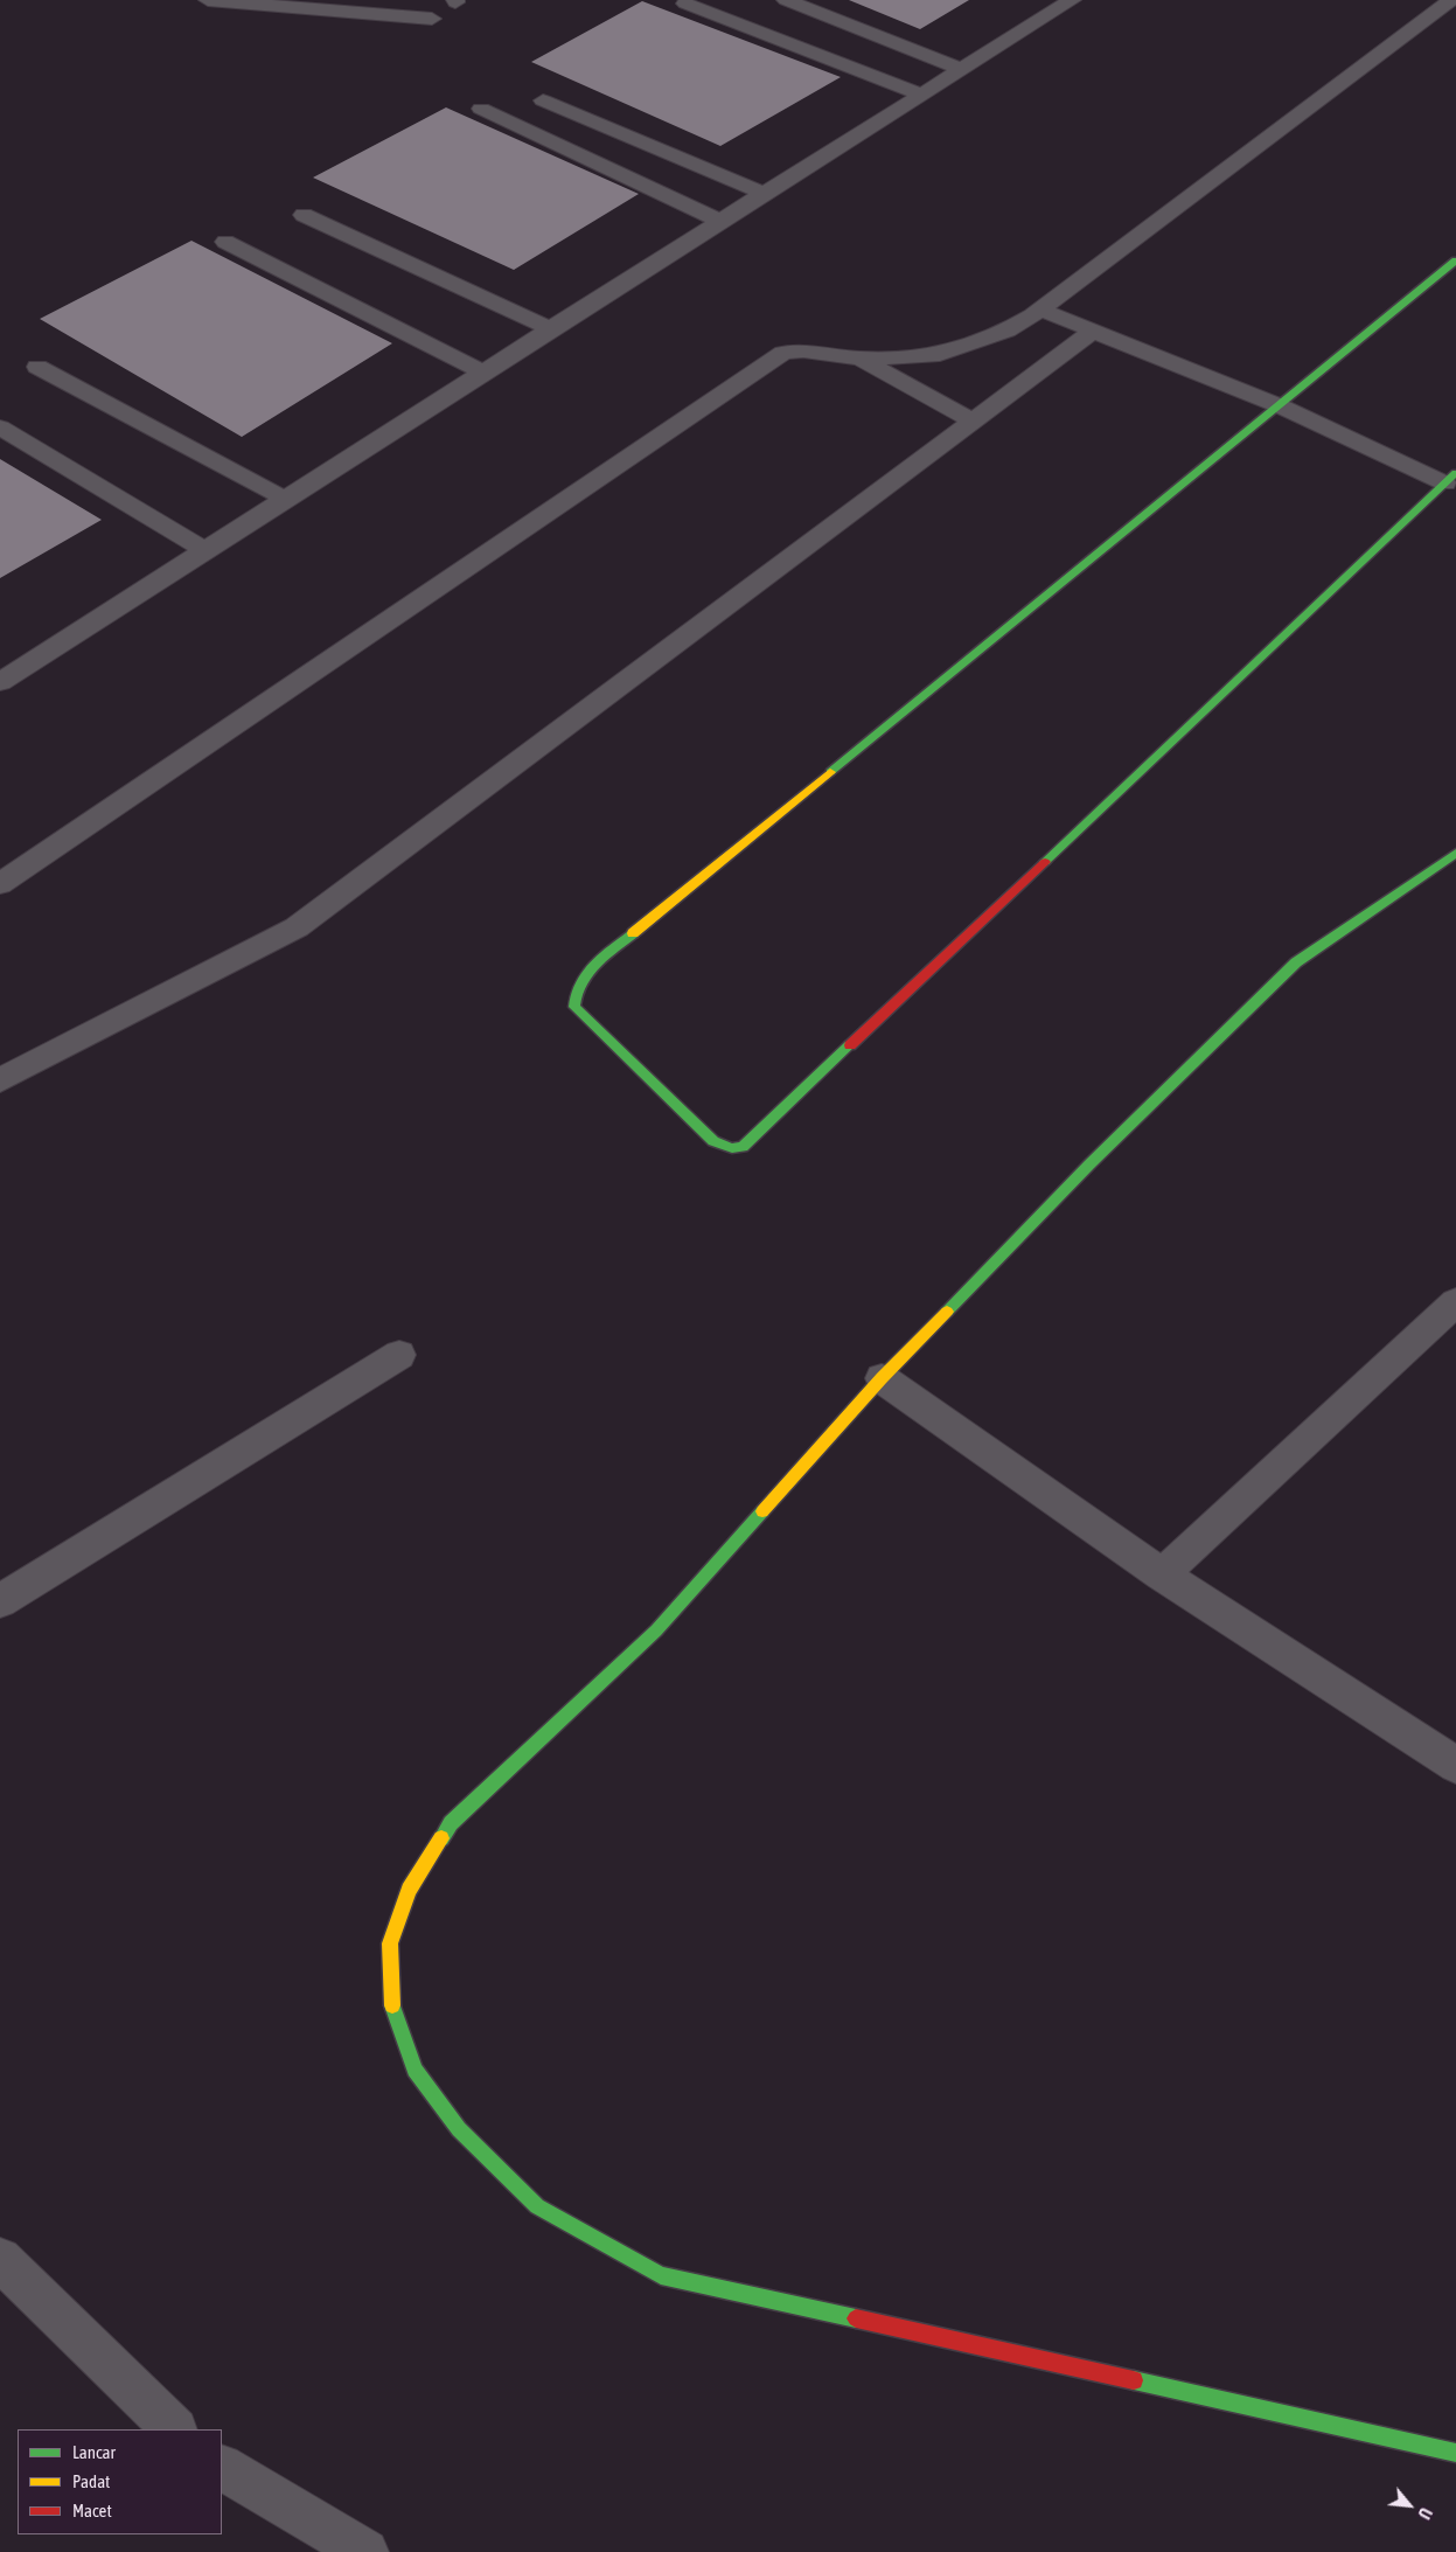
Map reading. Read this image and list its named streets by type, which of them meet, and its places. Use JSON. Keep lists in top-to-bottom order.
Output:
{
  "legend": ["Lancar", "Padat", "Macet"],
  "north": "bottom right"
}
